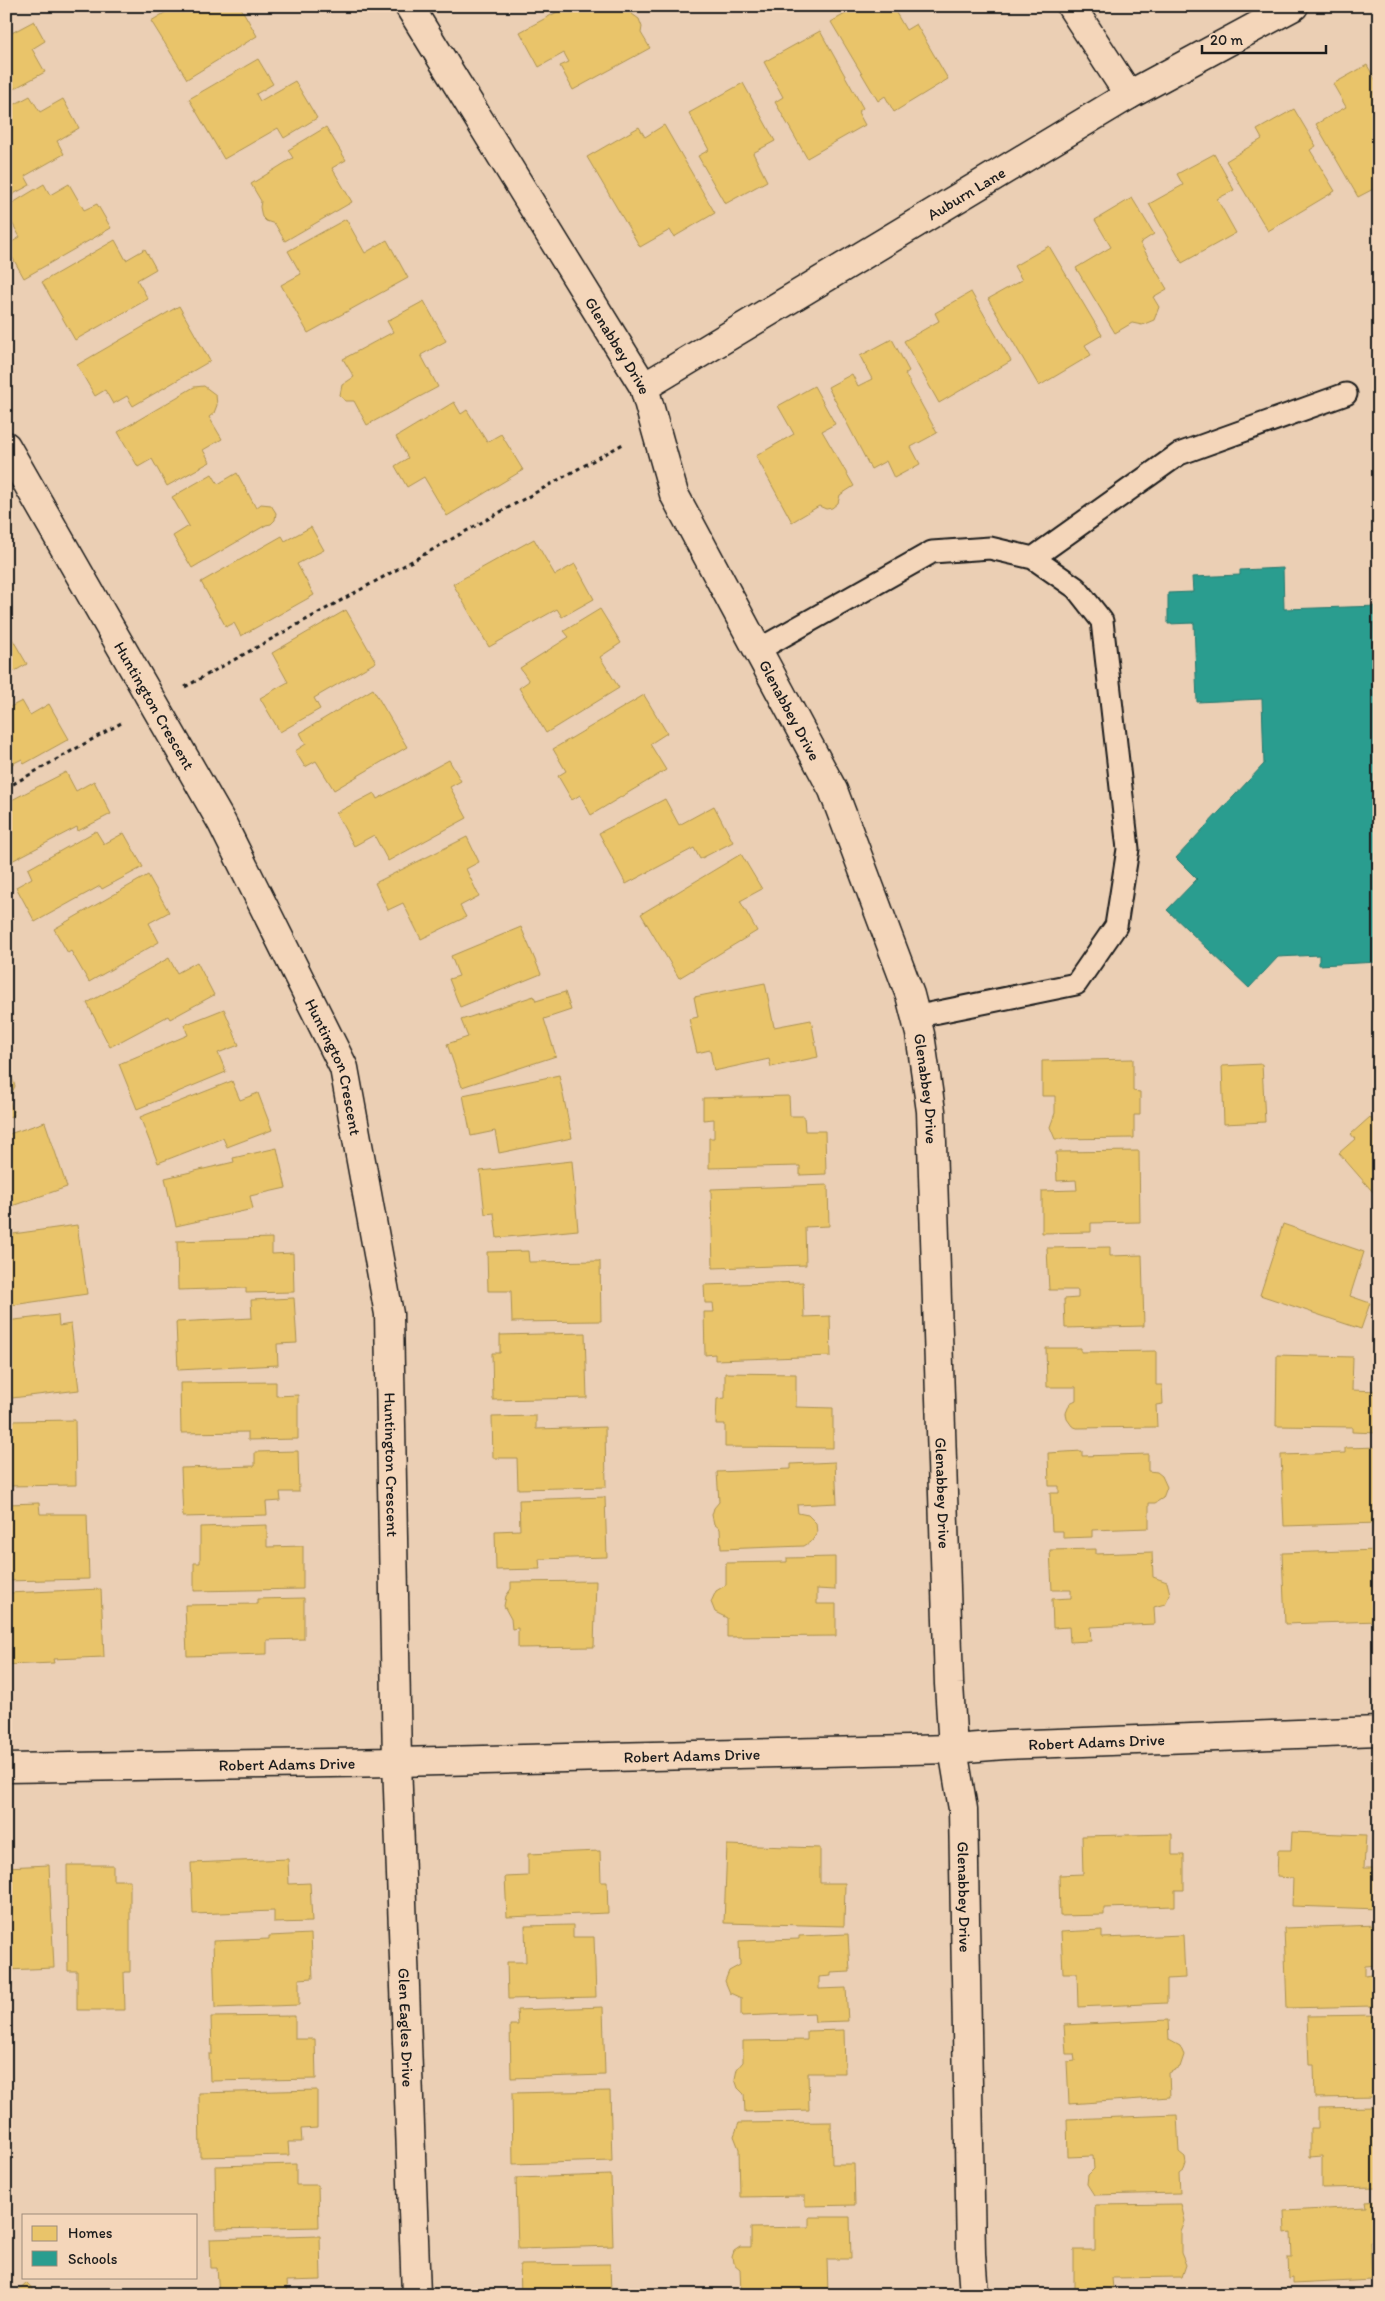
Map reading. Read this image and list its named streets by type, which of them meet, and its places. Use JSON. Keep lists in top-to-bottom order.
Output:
{
  "streets": {
    "street": [
      "Auburn Lane",
      "Glenabbey Drive",
      "Huntington Crescent",
      "Robert Adams Drive",
      "Glen Eagles Drive"
    ]
  },
  "crossings": [
    ["Auburn Lane", "Glenabbey Drive"],
    ["Glenabbey Drive", "Robert Adams Drive"],
    ["Huntington Crescent", "Robert Adams Drive"],
    ["Huntington Crescent", "Glen Eagles Drive"],
    ["Robert Adams Drive", "Glen Eagles Drive"]
  ],
  "legend": ["Homes", "Schools"],
  "scale_bar": "20 m"
}
